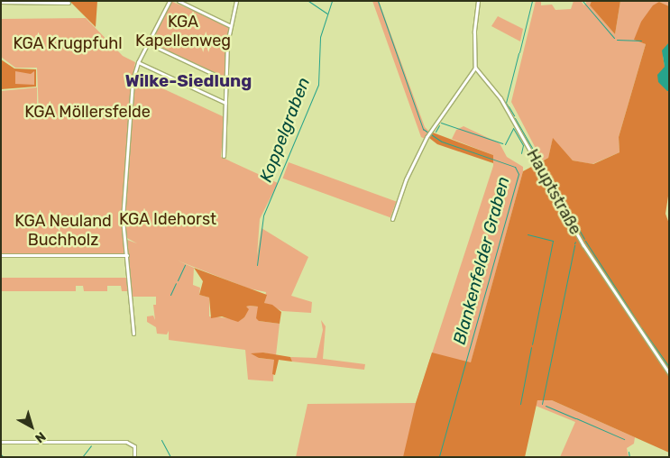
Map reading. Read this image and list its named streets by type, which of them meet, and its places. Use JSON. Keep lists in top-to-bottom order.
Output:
{
  "streets": {
    "street": ["Hauptstraße"]
  },
  "districts": ["Wilke-Siedlung"],
  "water": ["Koppelgraben", "Blankenfelder Graben"],
  "parks": [
    "KGA Kapellenweg",
    "KGA Krugpfuhl",
    "KGA Möllersfelde",
    "KGA Idehorst",
    "KGA Neuland Buchholz"
  ],
  "north": "bottom right"
}
